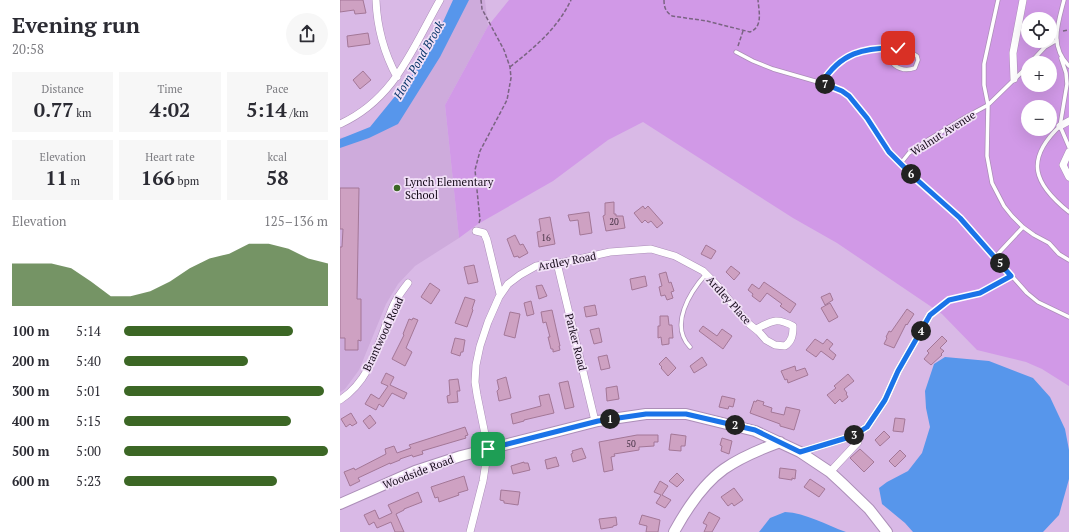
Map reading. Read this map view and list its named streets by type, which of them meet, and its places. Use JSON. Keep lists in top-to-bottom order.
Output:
{
  "streets": {
    "street": [
      "Ardley Road",
      "Ardley Place",
      "Brantwood Road",
      "Parker Road",
      "Woodside Road"
    ],
    "lane": ["Walnut Avenue"]
  },
  "crossings": [
    ["Ardley Road", "Ardley Place"],
    ["Ardley Road", "Parker Road"],
    ["Ardley Road", "Woodside Road"],
    ["Parker Road", "Woodside Road"]
  ],
  "water": ["Horn Pond Brook"],
  "places": ["Lynch Elementary School"],
  "house_numbers": ["20", "16", "50"],
  "page": {
    "heading": ["Evening run", "20:58"],
    "map_buttons": ["+", "−"],
    "stats": [
      ["Distance", "0.77 km"],
      ["Time", "4:02"],
      ["Pace", "5:14 /km"],
      ["Elevation", "11 m"],
      ["Heart rate", "166 bpm"],
      ["kcal", "58"]
    ],
    "pins": [
      "7",
      "6",
      "5",
      "4",
      "1",
      "2",
      "3"
    ],
    "chart": ["Elevation", "125–136 m"],
    "list": [
      {
        "name": "100 m",
        "note": "5:14"
      },
      {
        "name": "200 m",
        "note": "5:40"
      },
      {
        "name": "300 m",
        "note": "5:01"
      },
      {
        "name": "400 m",
        "note": "5:15"
      },
      {
        "name": "500 m",
        "note": "5:00"
      },
      {
        "name": "600 m",
        "note": "5:23"
      }
    ]
  }
}
